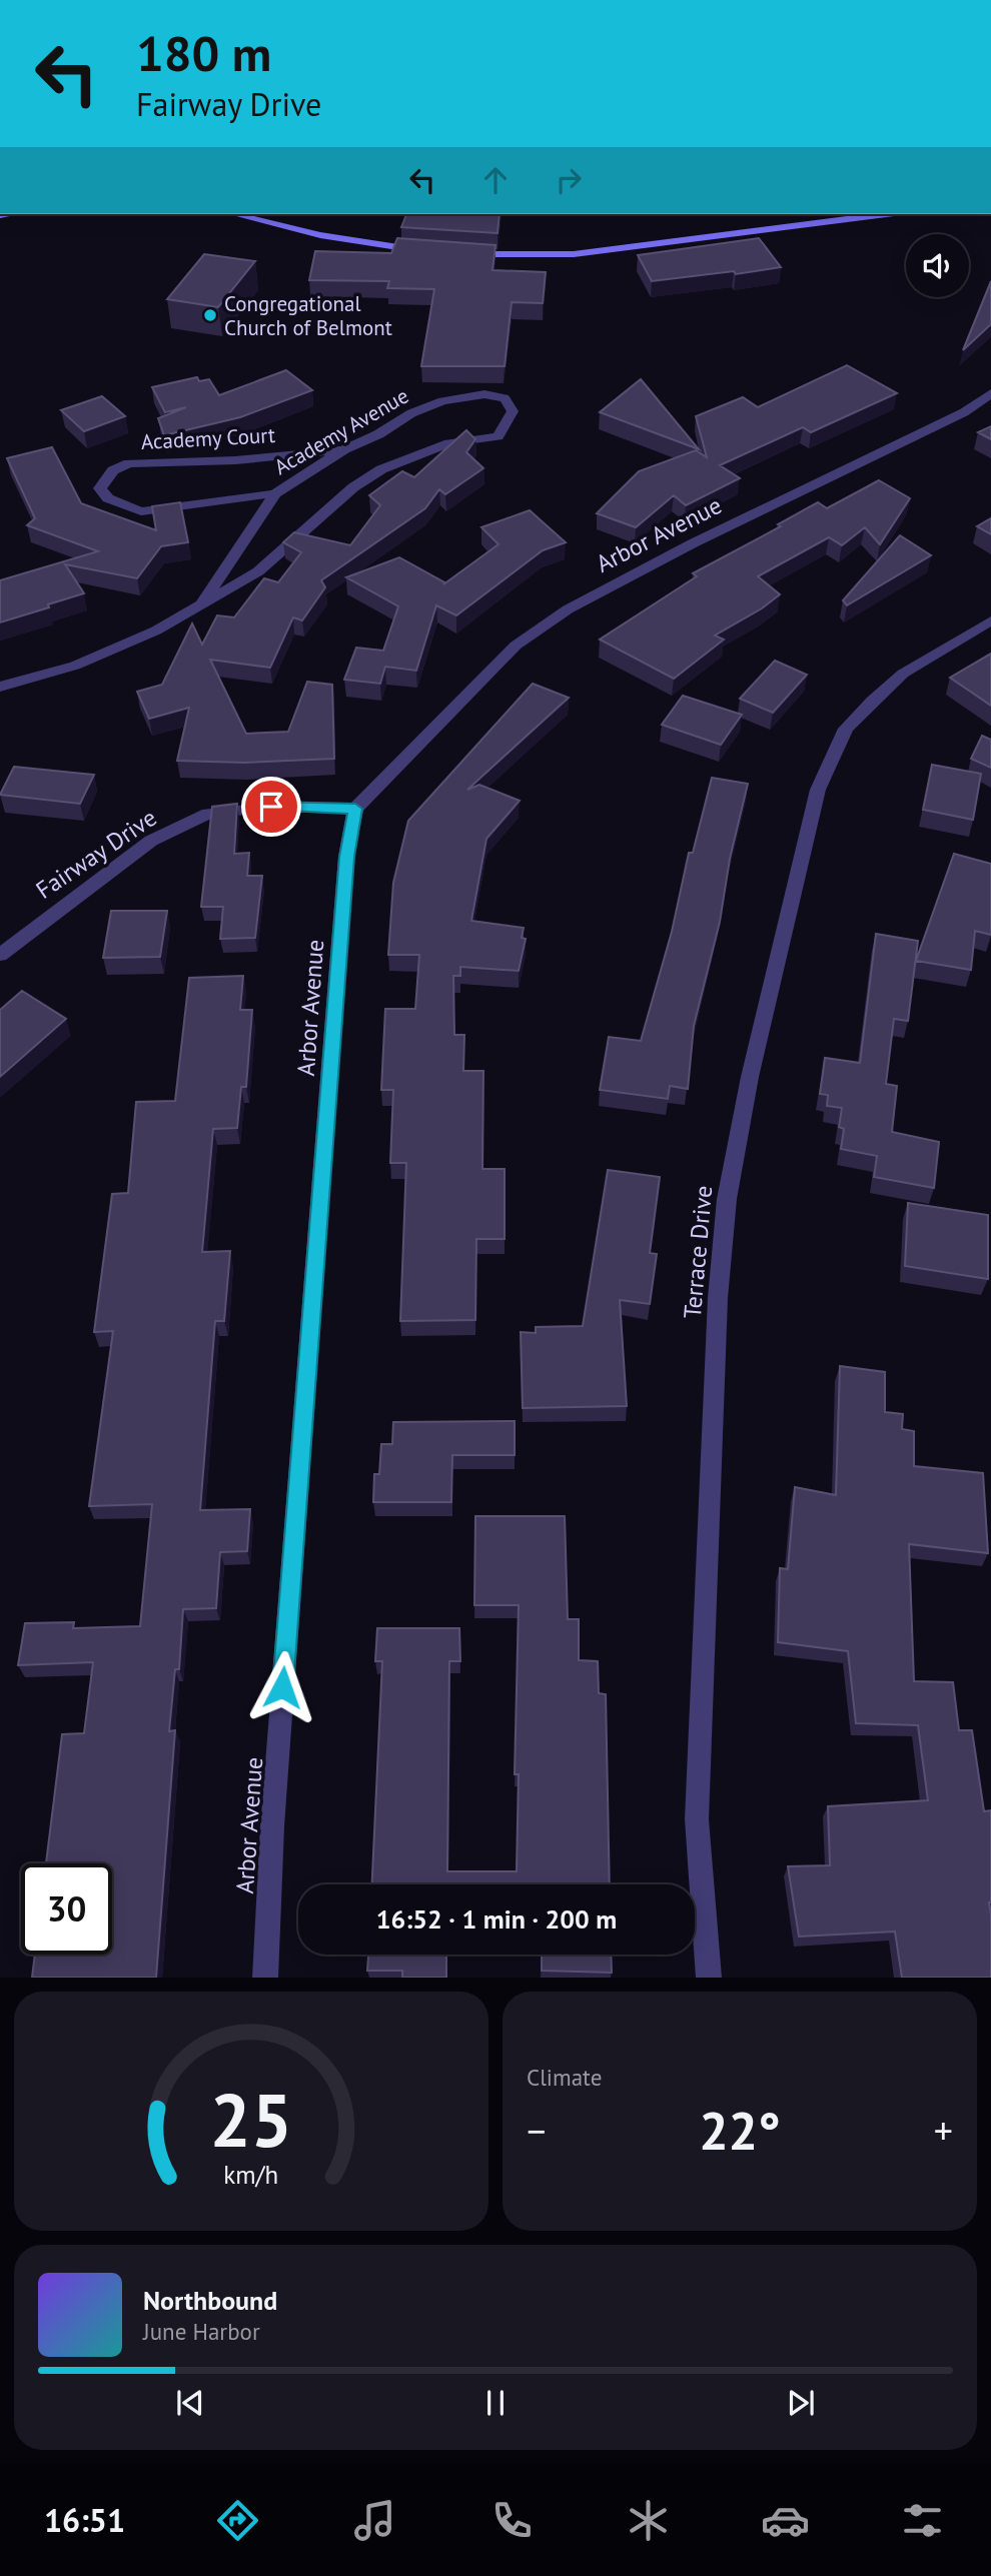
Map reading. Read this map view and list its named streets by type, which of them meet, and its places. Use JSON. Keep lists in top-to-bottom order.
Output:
{
  "streets": {
    "street": [
      "Academy Avenue",
      "Academy Court",
      "Arbor Avenue",
      "Fairway Drive",
      "Terrace Drive"
    ]
  },
  "crossings": [
    ["Academy Avenue", "Academy Court"],
    ["Arbor Avenue", "Fairway Drive"]
  ],
  "places": ["Congregational Church of Belmont"],
  "page": {
    "turn": ["180 m", "Fairway Drive"],
    "limit": "30",
    "trip": "16:52 · 1 min · 200 m",
    "tile": "Climate",
    "heat": ["−", "22°", "+"],
    "song": ["Northbound", "June Harbor"],
    "tabs": "16:51",
    "gauge": ["25", "km/h"]
  }
}
